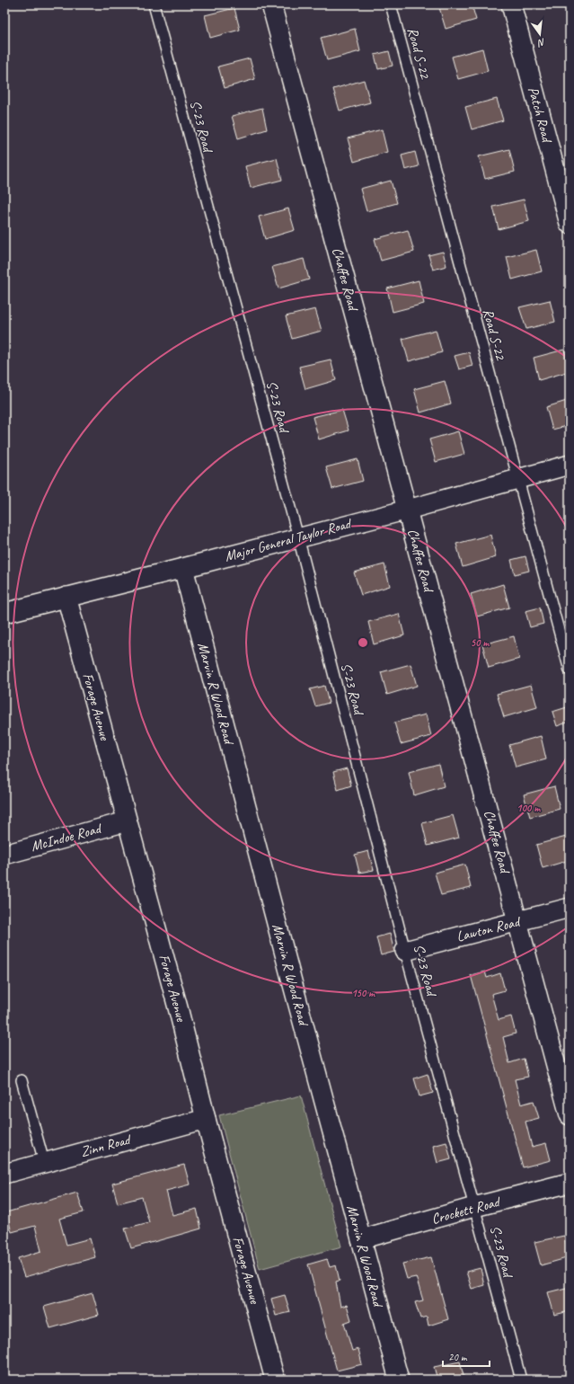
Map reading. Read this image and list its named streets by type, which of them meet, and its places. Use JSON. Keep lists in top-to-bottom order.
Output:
{
  "streets": {
    "street": [
      "Patch Road",
      "Chaffee Road",
      "Major General Taylor Road",
      "Marvin R Wood Road",
      "Forage Avenue",
      "McIndoe Road",
      "Lawton Road",
      "Zinn Road",
      "Crockett Road"
    ],
    "lane": ["Road S-22", "S-23 Road"]
  },
  "crossings": [
    ["Road S-22", "Major General Taylor Road"],
    ["S-23 Road", "Major General Taylor Road"],
    ["S-23 Road", "Lawton Road"],
    ["S-23 Road", "Crockett Road"],
    ["Chaffee Road", "Major General Taylor Road"],
    ["Chaffee Road", "Lawton Road"],
    ["Major General Taylor Road", "Marvin R Wood Road"],
    ["Major General Taylor Road", "Forage Avenue"],
    ["Marvin R Wood Road", "Crockett Road"],
    ["Forage Avenue", "McIndoe Road"],
    ["Forage Avenue", "Zinn Road"]
  ],
  "scale_bar": "20 m",
  "north": "bottom",
  "rings": ["50 m", "100 m", "150 m"]
}
